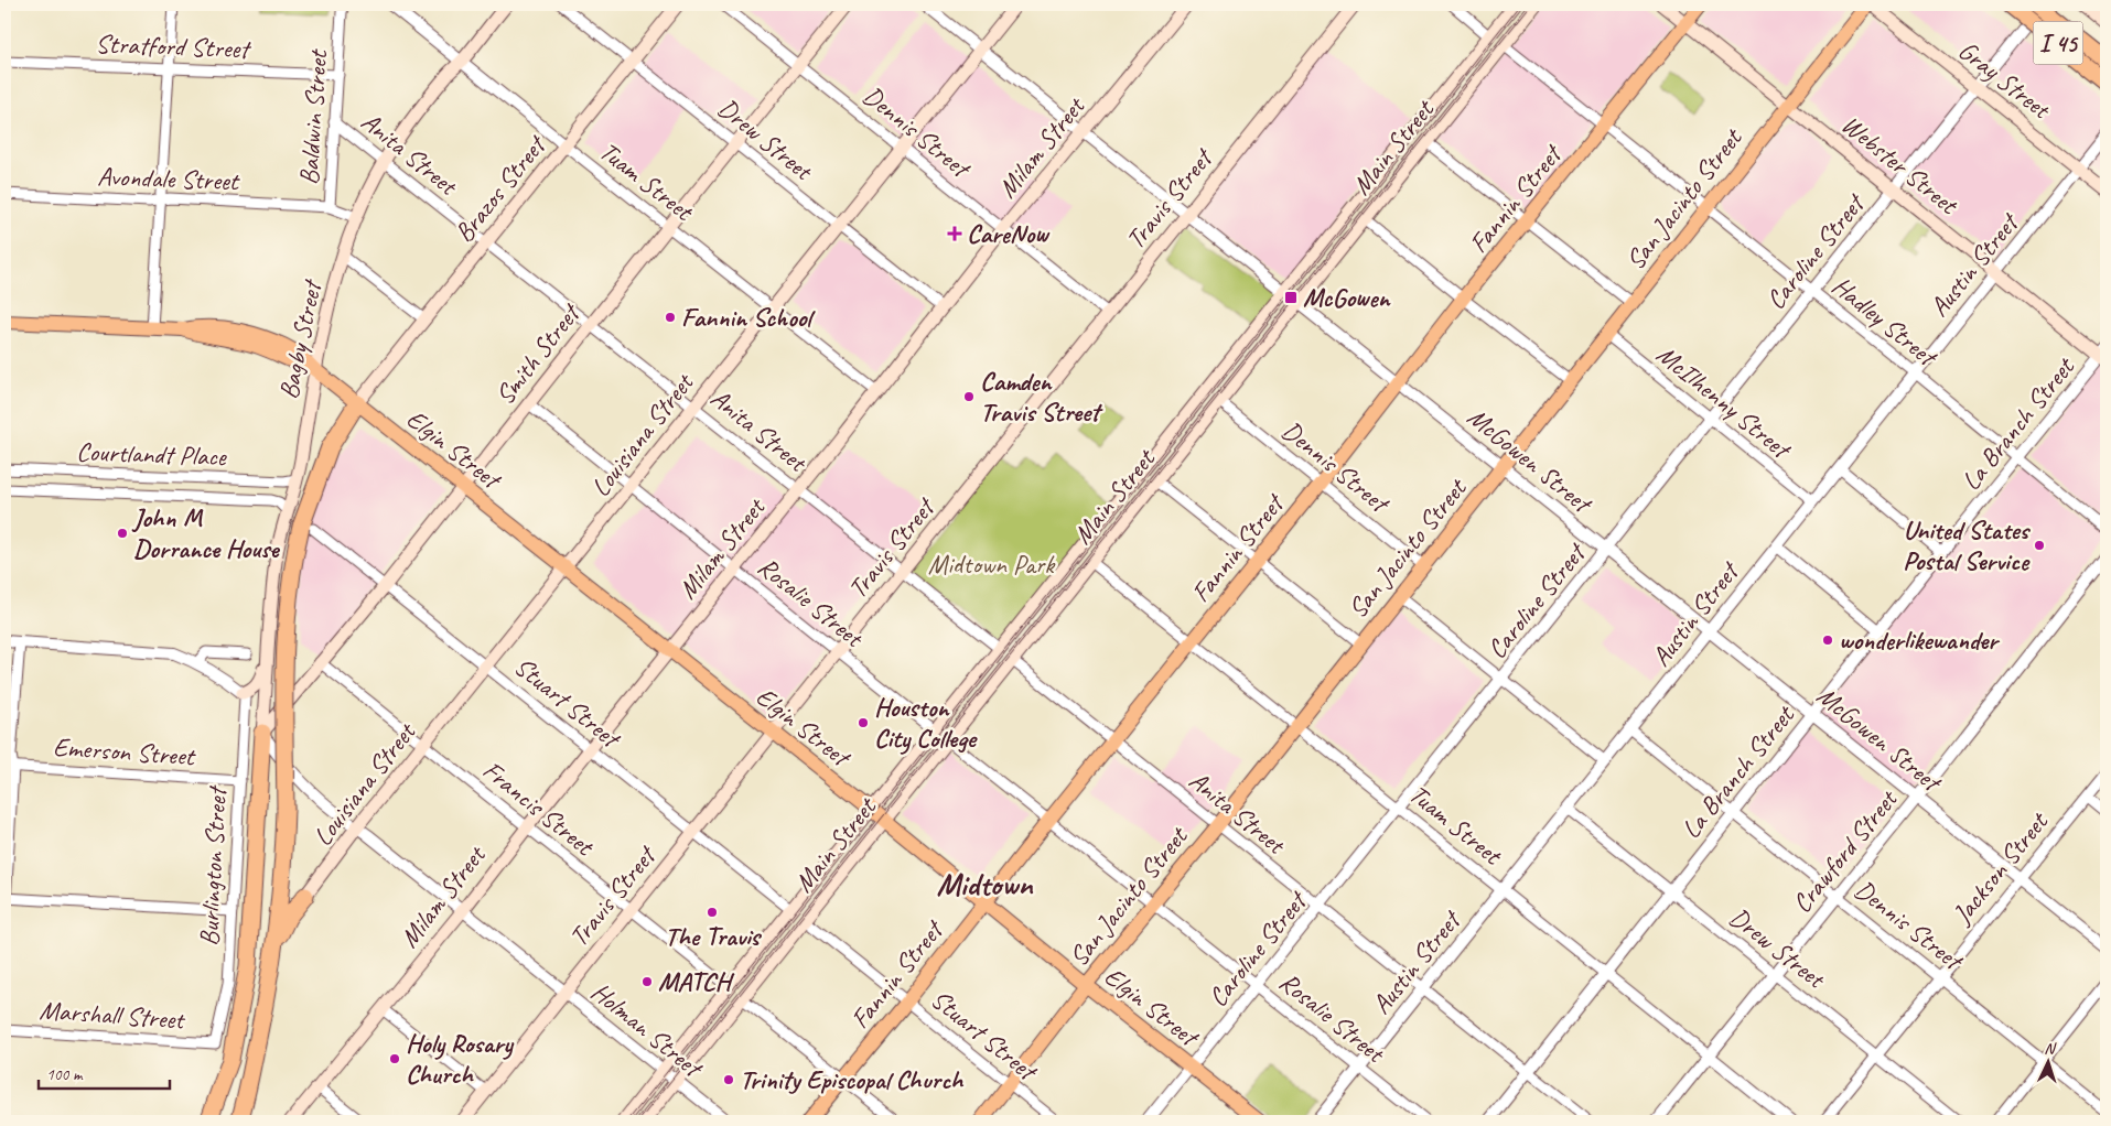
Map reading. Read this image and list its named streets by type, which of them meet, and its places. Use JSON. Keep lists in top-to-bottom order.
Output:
{
  "streets": {
    "highway": ["I 45"],
    "main road": [
      "Gray Street",
      "Milam Street",
      "Main Street",
      "Webster Street",
      "Brazos Street",
      "Travis Street",
      "Fannin Street",
      "San Jacinto Street",
      "Bagby Street",
      "Smith Street",
      "Louisiana Street",
      "Elgin Street"
    ],
    "street": [
      "Stratford Street",
      "Baldwin Street",
      "Dennis Street",
      "Drew Street",
      "Anita Street",
      "Avondale Street",
      "Tuam Street",
      "Caroline Street",
      "Austin Street",
      "Hadley Street",
      "McIlhenny Street",
      "La Branch Street",
      "Courtlandt Place",
      "McGowen Street",
      "Rosalie Street",
      "Stuart Street",
      "Emerson Street",
      "Francis Street",
      "Crawford Street",
      "Burlington Street",
      "Jackson Street",
      "Marshall Street",
      "Holman Street"
    ]
  },
  "crossings": [
    ["Stratford Street", "Baldwin Street"],
    ["Gray Street", "San Jacinto Street"],
    ["Gray Street", "Caroline Street"],
    ["Gray Street", "Austin Street"],
    ["Baldwin Street", "Anita Street"],
    ["Baldwin Street", "Avondale Street"],
    ["Baldwin Street", "Bagby Street"],
    ["Dennis Street", "Milam Street"],
    ["Dennis Street", "Main Street"],
    ["Dennis Street", "Travis Street"],
    ["Dennis Street", "Fannin Street"],
    ["Dennis Street", "San Jacinto Street"],
    ["Dennis Street", "Austin Street"],
    ["Dennis Street", "Smith Street"],
    ["Dennis Street", "La Branch Street"],
    ["Dennis Street", "Louisiana Street"],
    ["Dennis Street", "Crawford Street"],
    ["Dennis Street", "Jackson Street"],
    ["Drew Street", "Milam Street"],
    ["Drew Street", "Brazos Street"],
    ["Drew Street", "Austin Street"],
    ["Drew Street", "Smith Street"],
    ["Drew Street", "La Branch Street"],
    ["Drew Street", "Louisiana Street"],
    ["Drew Street", "Crawford Street"],
    ["Drew Street", "Jackson Street"],
    ["Milam Street", "Anita Street"],
    ["Milam Street", "Tuam Street"],
    ["Milam Street", "Elgin Street"],
    ["Milam Street", "McGowen Street"],
    ["Milam Street", "Rosalie Street"],
    ["Milam Street", "Stuart Street"],
    ["Milam Street", "Francis Street"],
    ["Milam Street", "Holman Street"],
    ["Main Street", "Anita Street"],
    ["Main Street", "Tuam Street"],
    ["Main Street", "Hadley Street"],
    ["Main Street", "Elgin Street"],
    ["Main Street", "McGowen Street"],
    ["Main Street", "Rosalie Street"],
    ["Main Street", "Stuart Street"],
    ["Main Street", "Francis Street"],
    ["Main Street", "Holman Street"],
    ["Anita Street", "Brazos Street"],
    ["Anita Street", "Travis Street"],
    ["Anita Street", "Fannin Street"],
    ["Anita Street", "San Jacinto Street"],
    ["Anita Street", "Caroline Street"],
    ["Anita Street", "Austin Street"],
    ["Anita Street", "Bagby Street"],
    ["Anita Street", "Smith Street"],
    ["Anita Street", "La Branch Street"],
    ["Anita Street", "Louisiana Street"],
    ["Webster Street", "Fannin Street"],
    ["Webster Street", "San Jacinto Street"],
    ["Webster Street", "Caroline Street"],
    ["Webster Street", "Austin Street"],
    ["Webster Street", "La Branch Street"],
    ["Tuam Street", "Brazos Street"],
    ["Tuam Street", "Fannin Street"],
    ["Tuam Street", "San Jacinto Street"],
    ["Tuam Street", "Caroline Street"],
    ["Tuam Street", "Austin Street"],
    ["Tuam Street", "Bagby Street"],
    ["Tuam Street", "Smith Street"],
    ["Tuam Street", "La Branch Street"],
    ["Tuam Street", "Louisiana Street"],
    ["Tuam Street", "Crawford Street"],
    ["Brazos Street", "Elgin Street"],
    ["Travis Street", "Elgin Street"],
    ["Travis Street", "McGowen Street"],
    ["Travis Street", "Rosalie Street"],
    ["Travis Street", "Stuart Street"],
    ["Travis Street", "Francis Street"],
    ["Travis Street", "Holman Street"],
    ["Fannin Street", "Hadley Street"],
    ["Fannin Street", "Elgin Street"],
    ["Fannin Street", "McGowen Street"],
    ["Fannin Street", "Rosalie Street"],
    ["Fannin Street", "Stuart Street"],
    ["San Jacinto Street", "Hadley Street"],
    ["San Jacinto Street", "McIlhenny Street"],
    ["San Jacinto Street", "Elgin Street"],
    ["San Jacinto Street", "McGowen Street"],
    ["San Jacinto Street", "Rosalie Street"],
    ["San Jacinto Street", "Stuart Street"],
    ["Caroline Street", "Hadley Street"],
    ["Caroline Street", "McIlhenny Street"],
    ["Caroline Street", "Elgin Street"],
    ["Caroline Street", "McGowen Street"],
    ["Caroline Street", "Rosalie Street"],
    ["Austin Street", "Hadley Street"],
    ["Austin Street", "McIlhenny Street"],
    ["Austin Street", "McGowen Street"],
    ["Austin Street", "Rosalie Street"],
    ["Hadley Street", "La Branch Street"],
    ["Bagby Street", "Smith Street"],
    ["Bagby Street", "Elgin Street"],
    ["Bagby Street", "Courtlandt Place"],
    ["Bagby Street", "Holman Street"],
    ["Smith Street", "Elgin Street"],
    ["Smith Street", "Rosalie Street"],
    ["Smith Street", "Stuart Street"],
    ["Smith Street", "Francis Street"],
    ["Smith Street", "Holman Street"],
    ["La Branch Street", "McGowen Street"],
    ["Louisiana Street", "Elgin Street"],
    ["Louisiana Street", "McGowen Street"],
    ["Louisiana Street", "Rosalie Street"],
    ["Louisiana Street", "Stuart Street"],
    ["Louisiana Street", "Francis Street"],
    ["Louisiana Street", "Holman Street"],
    ["McGowen Street", "Crawford Street"],
    ["McGowen Street", "Jackson Street"],
    ["Emerson Street", "Burlington Street"],
    ["Burlington Street", "Marshall Street"]
  ],
  "districts": ["Midtown"],
  "parks": ["Midtown Park"],
  "places": {
    "health": ["CareNow"],
    "transit": ["McGowen"],
    "other": [
      "Fannin School",
      "Camden Travis Street",
      "John M Dorrance House",
      "United States Postal Service",
      "wonderlikewander",
      "Houston City College",
      "The Travis",
      "MATCH",
      "Holy Rosary Church",
      "Trinity Episcopal Church"
    ]
  },
  "scale_bar": "100 m",
  "north": "top"
}
